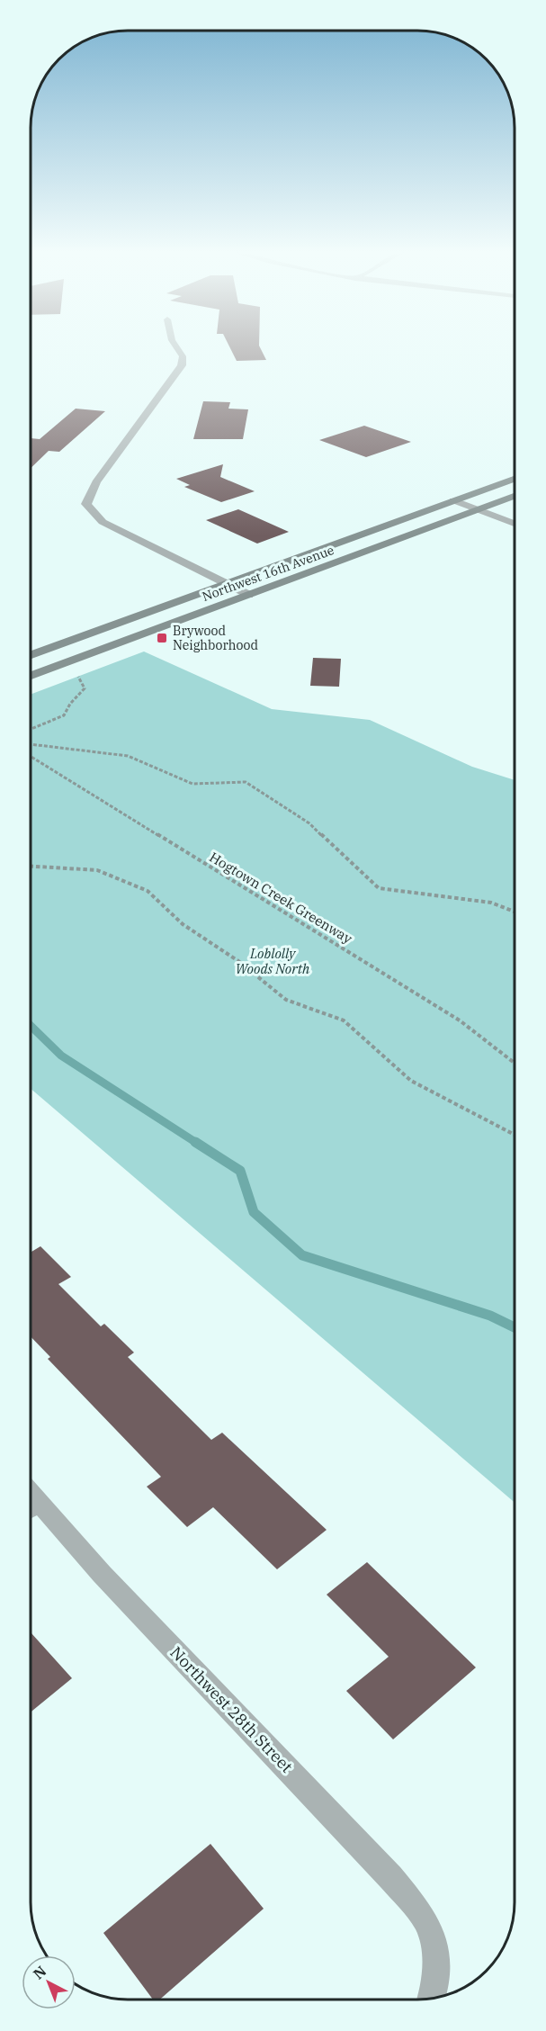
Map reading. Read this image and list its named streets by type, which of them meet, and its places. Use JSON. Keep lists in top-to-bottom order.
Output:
{
  "streets": {
    "main road": ["Northwest 16th Avenue"],
    "street": ["Northwest 28th Street"],
    "path": ["Hogtown Creek Greenway"]
  },
  "parks": ["Loblolly Woods North"],
  "places": {
    "transit": ["Brywood Neighborhood"]
  },
  "north": "top left"
}
